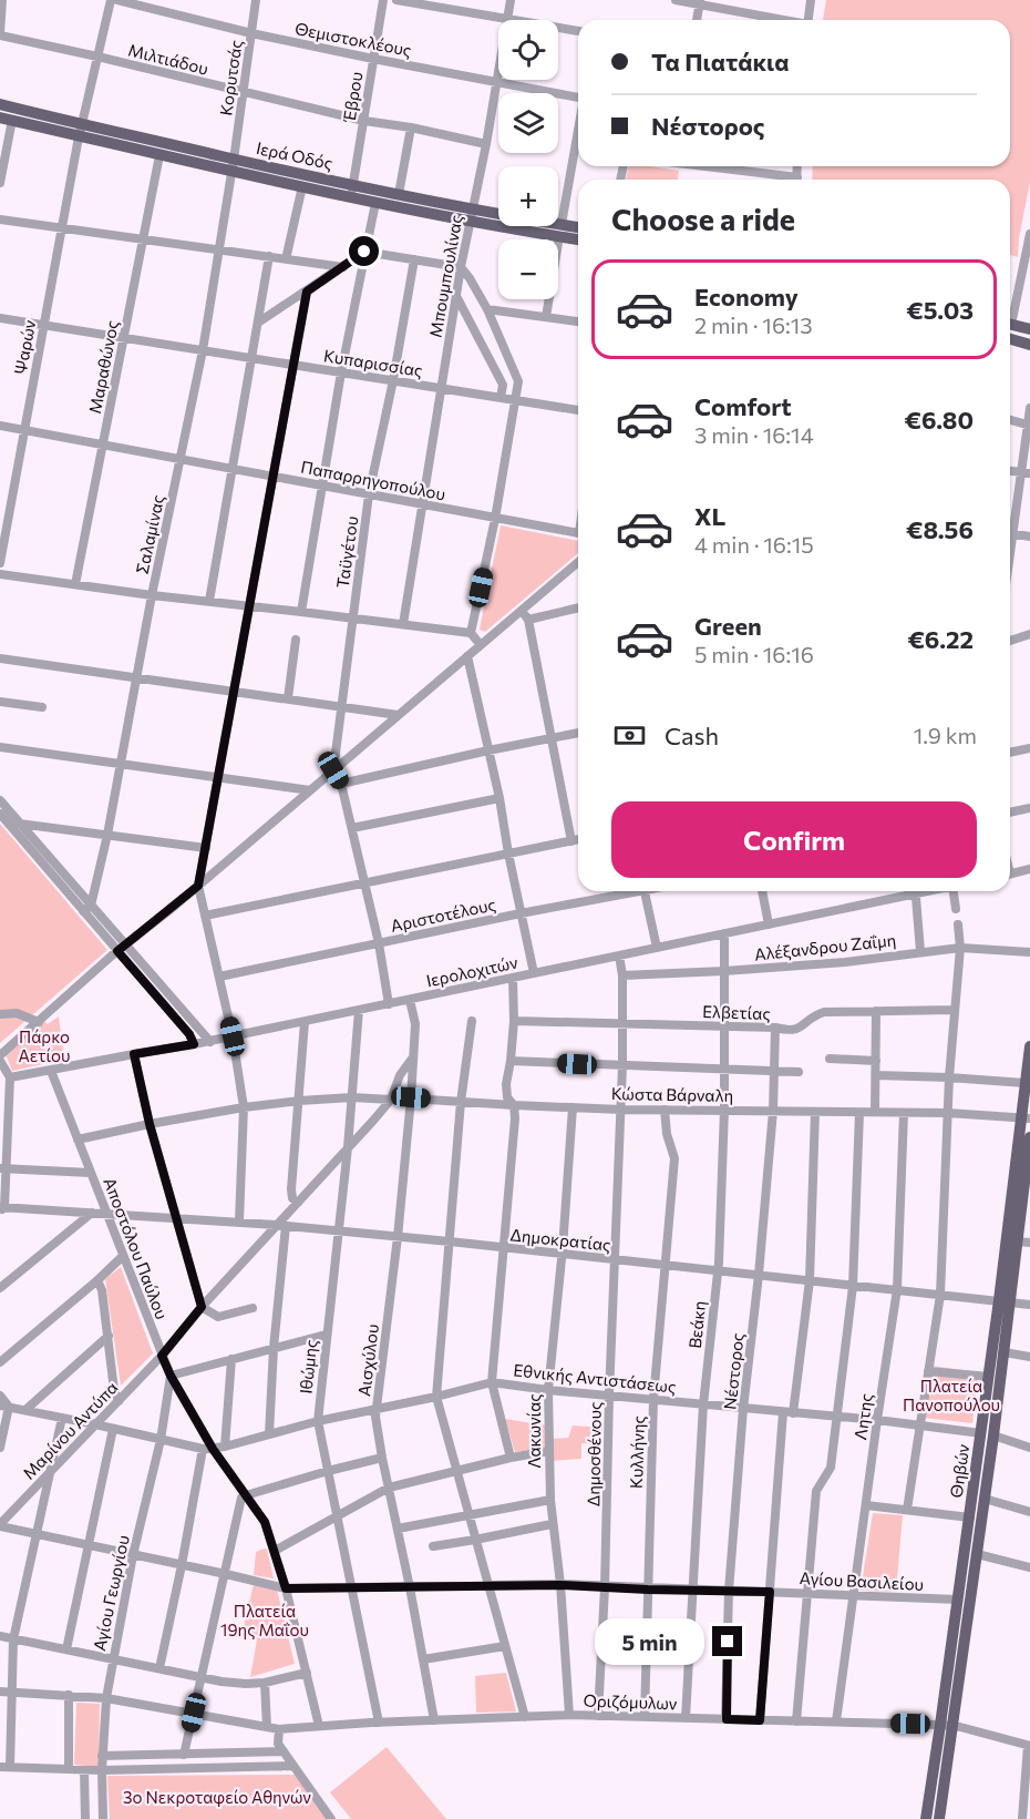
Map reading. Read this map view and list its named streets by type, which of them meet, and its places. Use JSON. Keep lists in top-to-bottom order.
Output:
{
  "streets": {
    "main road": ["Ιερά Οδός", "Θηβών"],
    "street": [
      "Θεμιστοκλέους",
      "Μιλτιάδου",
      "Κορυτσάς",
      "Έβρου",
      "Μπουμπουλίνας",
      "Ψαρών",
      "Κυπαρισσίας",
      "Μαραθώνος",
      "Παπαρρηγοπούλου",
      "Σαλαμίνας",
      "Ταϋγέτου",
      "Αριστοτέλους",
      "Αλέξανδρου Ζαΐμη",
      "Ιερολοχιτών",
      "Ελβετίας",
      "Κώστα Βάρναλη",
      "Δημοκρατίας",
      "Αποστόλου Παύλου",
      "Βεάκη",
      "Αισχύλου",
      "Ιθώμης",
      "Νέστορος",
      "Εθνικής Αντιστάσεως",
      "Λητης",
      "Μαρίνου Αντύπα",
      "Λακωνίας",
      "Κυλλήνης",
      "Δημοσθένους",
      "Αγίου Βασιλείου",
      "Αγίου Γεωργίου",
      "Οριζόμυλων"
    ]
  },
  "crossings": [
    ["Θεμιστοκλέους", "Κορυτσάς"],
    ["Θεμιστοκλέους", "Έβρου"],
    ["Θεμιστοκλέους", "Μπουμπουλίνας"],
    ["Μιλτιάδου", "Κορυτσάς"],
    ["Μιλτιάδου", "Έβρου"],
    ["Μιλτιάδου", "Μπουμπουλίνας"],
    ["Μιλτιάδου", "Ψαρών"],
    ["Κορυτσάς", "Ιερά Οδός"],
    ["Κορυτσάς", "Σαλαμίνας"],
    ["Έβρου", "Ιερά Οδός"],
    ["Ιερά Οδός", "Μπουμπουλίνας"],
    ["Ιερά Οδός", "Ψαρών"],
    ["Ιερά Οδός", "Μαραθώνος"],
    ["Ιερά Οδός", "Σαλαμίνας"],
    ["Μπουμπουλίνας", "Κυπαρισσίας"],
    ["Μπουμπουλίνας", "Παπαρρηγοπούλου"],
    ["Ψαρών", "Κυπαρισσίας"],
    ["Ψαρών", "Παπαρρηγοπούλου"],
    ["Κυπαρισσίας", "Μαραθώνος"],
    ["Κυπαρισσίας", "Σαλαμίνας"],
    ["Κυπαρισσίας", "Ταϋγέτου"],
    ["Μαραθώνος", "Παπαρρηγοπούλου"],
    ["Παπαρρηγοπούλου", "Σαλαμίνας"],
    ["Παπαρρηγοπούλου", "Ταϋγέτου"],
    ["Αλέξανδρου Ζαΐμη", "Βεάκη"],
    ["Αλέξανδρου Ζαΐμη", "Δημοσθένους"],
    ["Ιερολοχιτών", "Αποστόλου Παύλου"],
    ["Ιερολοχιτών", "Βεάκη"],
    ["Ιερολοχιτών", "Αισχύλου"],
    ["Ιερολοχιτών", "Ιθώμης"],
    ["Ιερολοχιτών", "Δημοσθένους"],
    ["Ελβετίας", "Βεάκη"],
    ["Ελβετίας", "Νέστορος"],
    ["Ελβετίας", "Δημοσθένους"],
    ["Κώστα Βάρναλη", "Αποστόλου Παύλου"],
    ["Κώστα Βάρναλη", "Βεάκη"],
    ["Κώστα Βάρναλη", "Αισχύλου"],
    ["Κώστα Βάρναλη", "Ιθώμης"],
    ["Κώστα Βάρναλη", "Νέστορος"],
    ["Κώστα Βάρναλη", "Λητης"],
    ["Κώστα Βάρναλη", "Μαρίνου Αντύπα"],
    ["Κώστα Βάρναλη", "Λακωνίας"],
    ["Κώστα Βάρναλη", "Κυλλήνης"],
    ["Κώστα Βάρναλη", "Δημοσθένους"],
    ["Κώστα Βάρναλη", "Θηβών"],
    ["Δημοκρατίας", "Αποστόλου Παύλου"],
    ["Δημοκρατίας", "Βεάκη"],
    ["Δημοκρατίας", "Αισχύλου"],
    ["Δημοκρατίας", "Ιθώμης"],
    ["Δημοκρατίας", "Νέστορος"],
    ["Δημοκρατίας", "Λητης"],
    ["Δημοκρατίας", "Μαρίνου Αντύπα"],
    ["Δημοκρατίας", "Λακωνίας"],
    ["Δημοκρατίας", "Κυλλήνης"],
    ["Δημοκρατίας", "Δημοσθένους"],
    ["Δημοκρατίας", "Θηβών"],
    ["Αποστόλου Παύλου", "Εθνικής Αντιστάσεως"],
    ["Αποστόλου Παύλου", "Μαρίνου Αντύπα"],
    ["Αποστόλου Παύλου", "Αγίου Βασιλείου"],
    ["Αποστόλου Παύλου", "Αγίου Γεωργίου"],
    ["Αποστόλου Παύλου", "Οριζόμυλων"],
    ["Βεάκη", "Εθνικής Αντιστάσεως"],
    ["Βεάκη", "Αγίου Βασιλείου"],
    ["Βεάκη", "Οριζόμυλων"],
    ["Αισχύλου", "Εθνικής Αντιστάσεως"],
    ["Αισχύλου", "Μαρίνου Αντύπα"],
    ["Αισχύλου", "Αγίου Βασιλείου"],
    ["Αισχύλου", "Οριζόμυλων"],
    ["Ιθώμης", "Εθνικής Αντιστάσεως"],
    ["Ιθώμης", "Μαρίνου Αντύπα"],
    ["Ιθώμης", "Αγίου Βασιλείου"],
    ["Ιθώμης", "Οριζόμυλων"],
    ["Νέστορος", "Εθνικής Αντιστάσεως"],
    ["Νέστορος", "Αγίου Βασιλείου"],
    ["Νέστορος", "Οριζόμυλων"],
    ["Εθνικής Αντιστάσεως", "Λητης"],
    ["Εθνικής Αντιστάσεως", "Λακωνίας"],
    ["Εθνικής Αντιστάσεως", "Κυλλήνης"],
    ["Εθνικής Αντιστάσεως", "Δημοσθένους"],
    ["Εθνικής Αντιστάσεως", "Θηβών"],
    ["Λητης", "Αγίου Βασιλείου"],
    ["Λητης", "Οριζόμυλων"],
    ["Μαρίνου Αντύπα", "Αγίου Βασιλείου"],
    ["Λακωνίας", "Αγίου Βασιλείου"],
    ["Λακωνίας", "Οριζόμυλων"],
    ["Κυλλήνης", "Αγίου Βασιλείου"],
    ["Κυλλήνης", "Οριζόμυλων"],
    ["Δημοσθένους", "Αγίου Βασιλείου"],
    ["Δημοσθένους", "Οριζόμυλων"],
    ["Θηβών", "Αγίου Βασιλείου"],
    ["Θηβών", "Οριζόμυλων"],
    ["Αγίου Βασιλείου", "Αγίου Γεωργίου"],
    ["Αγίου Γεωργίου", "Οριζόμυλων"]
  ],
  "parks": [
    "Πάρκο Αετίου",
    "Πλατεία Πανοπούλου",
    "Πλατεία 19ης Μαΐου",
    "3ο Νεκροταφείο Αθηνών"
  ],
  "page": {
    "map_buttons": ["+", "−"],
    "banner": ["Τα Πιατάκια", "Νέστορος"],
    "heading": "Choose a ride",
    "list": [
      {
        "name": "Economy",
        "note": "2 min · 16:13",
        "value": "€5.03"
      },
      {
        "name": "Comfort",
        "note": "3 min · 16:14",
        "value": "€6.80"
      },
      {
        "name": "XL",
        "note": "4 min · 16:15",
        "value": "€8.56"
      },
      {
        "name": "Green",
        "note": "5 min · 16:16",
        "value": "€6.22"
      }
    ],
    "pay": ["Cash", "1.9 km"],
    "buttons": "Confirm",
    "bubble": "5 min"
  }
}
